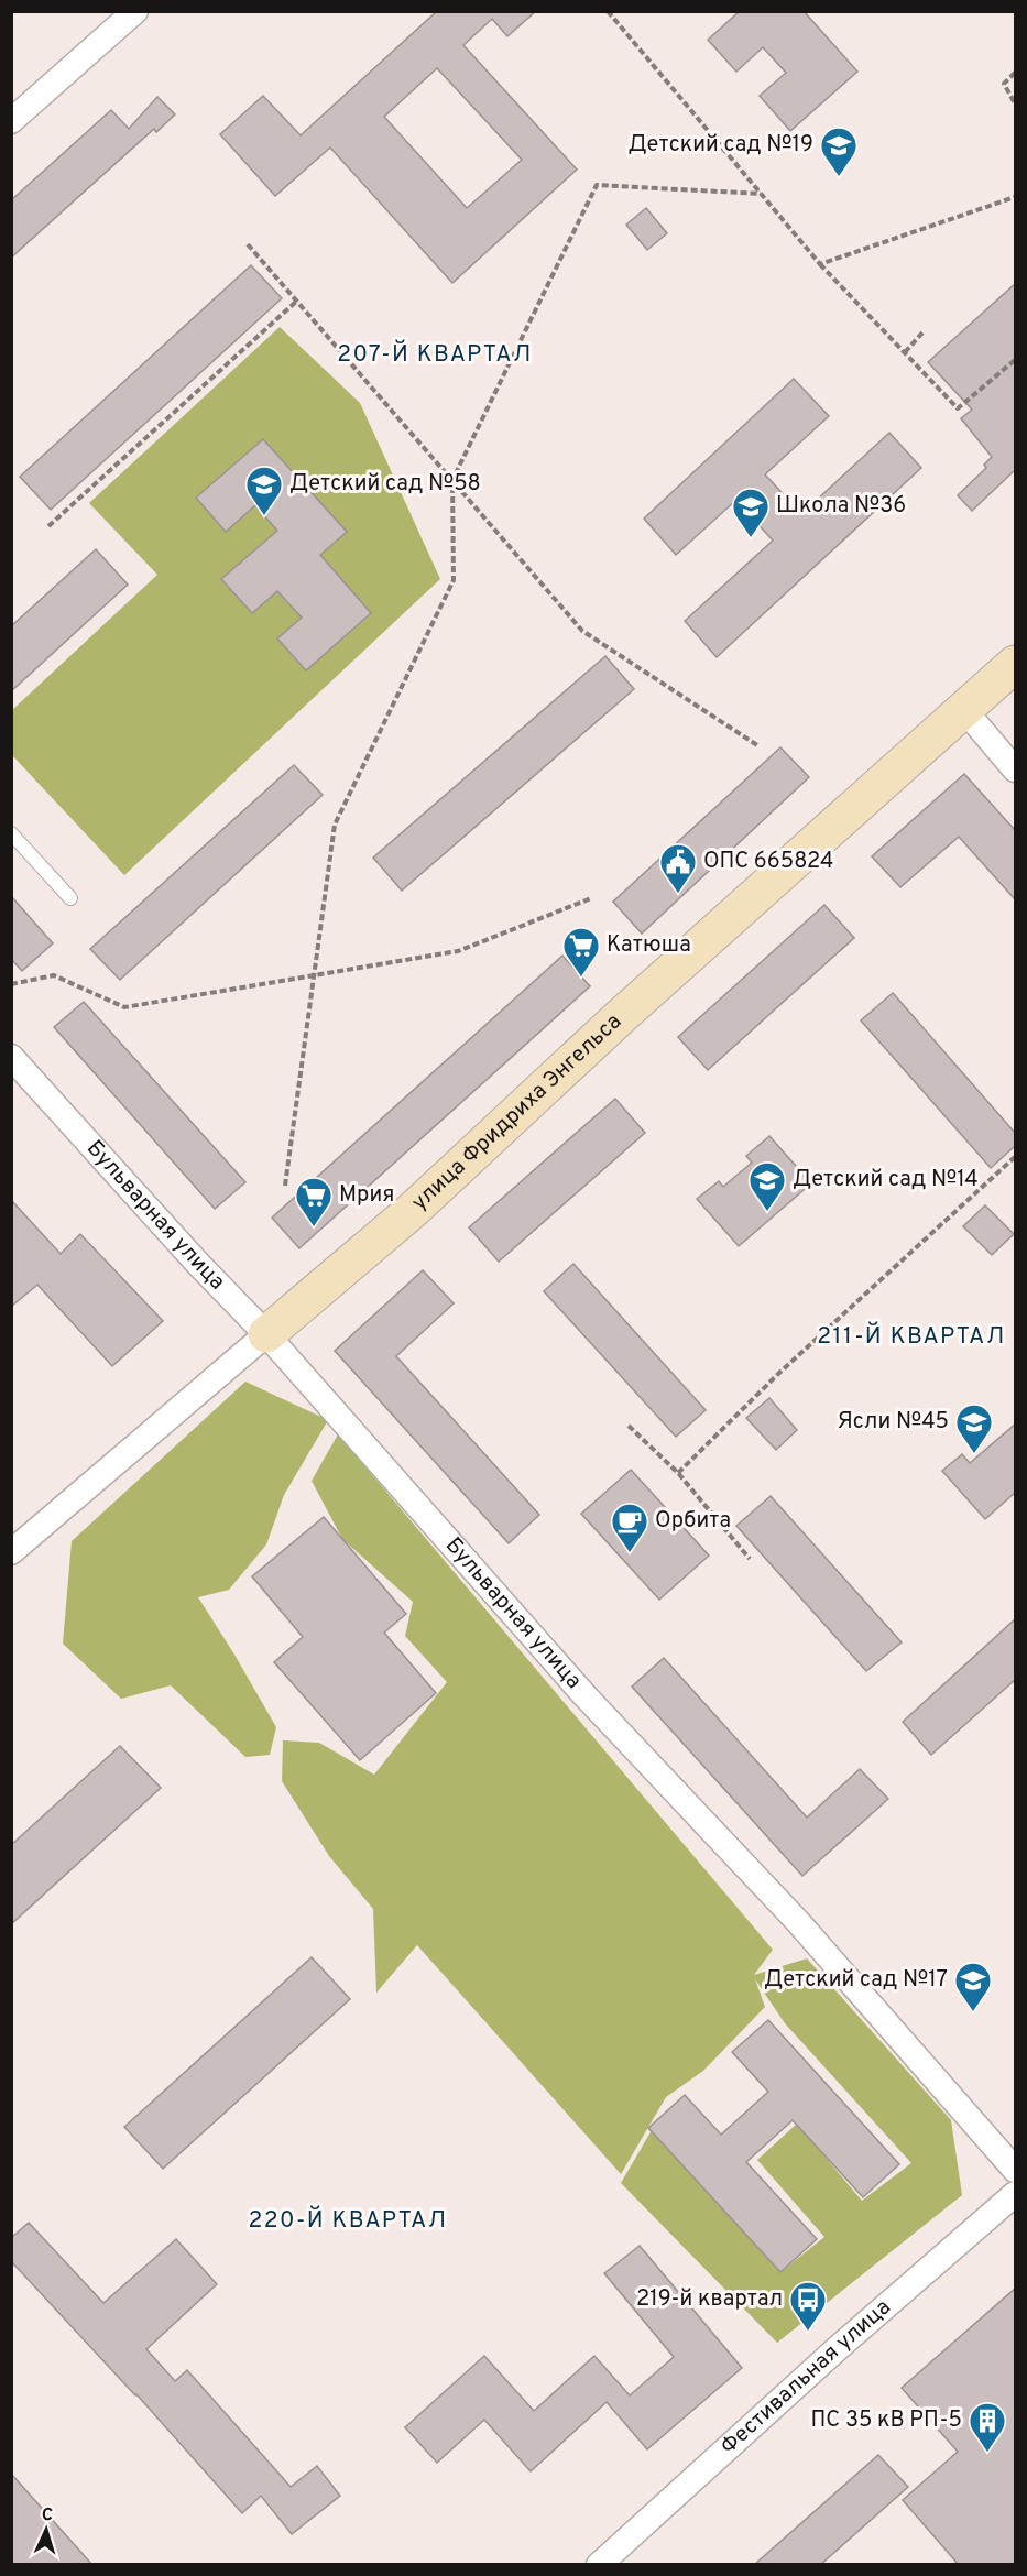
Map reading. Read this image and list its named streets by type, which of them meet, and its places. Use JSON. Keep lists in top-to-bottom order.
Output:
{
  "streets": {
    "street": ["улица Фридриха Энгельса", "Бульварная улица", "Фестивальная улица"]
  },
  "crossings": [
    ["улица Фридриха Энгельса", "Бульварная улица"]
  ],
  "districts": ["207-Й КВАРТАЛ", "211-Й КВАРТАЛ", "220-Й КВАРТАЛ"],
  "places": {
    "school or university": [
      "Детский сад №19",
      "Детский сад №58",
      "Школа №36",
      "Детский сад №14",
      "Ясли №45",
      "Детский сад №17"
    ],
    "public building": ["ОПС 665824"],
    "supermarket": ["Катюша", "Мрия"],
    "cafe": ["Орбита"],
    "bus stop": ["219-й квартал"],
    "building": ["ПС 35 кВ РП-5"]
  },
  "north": "top"
}
